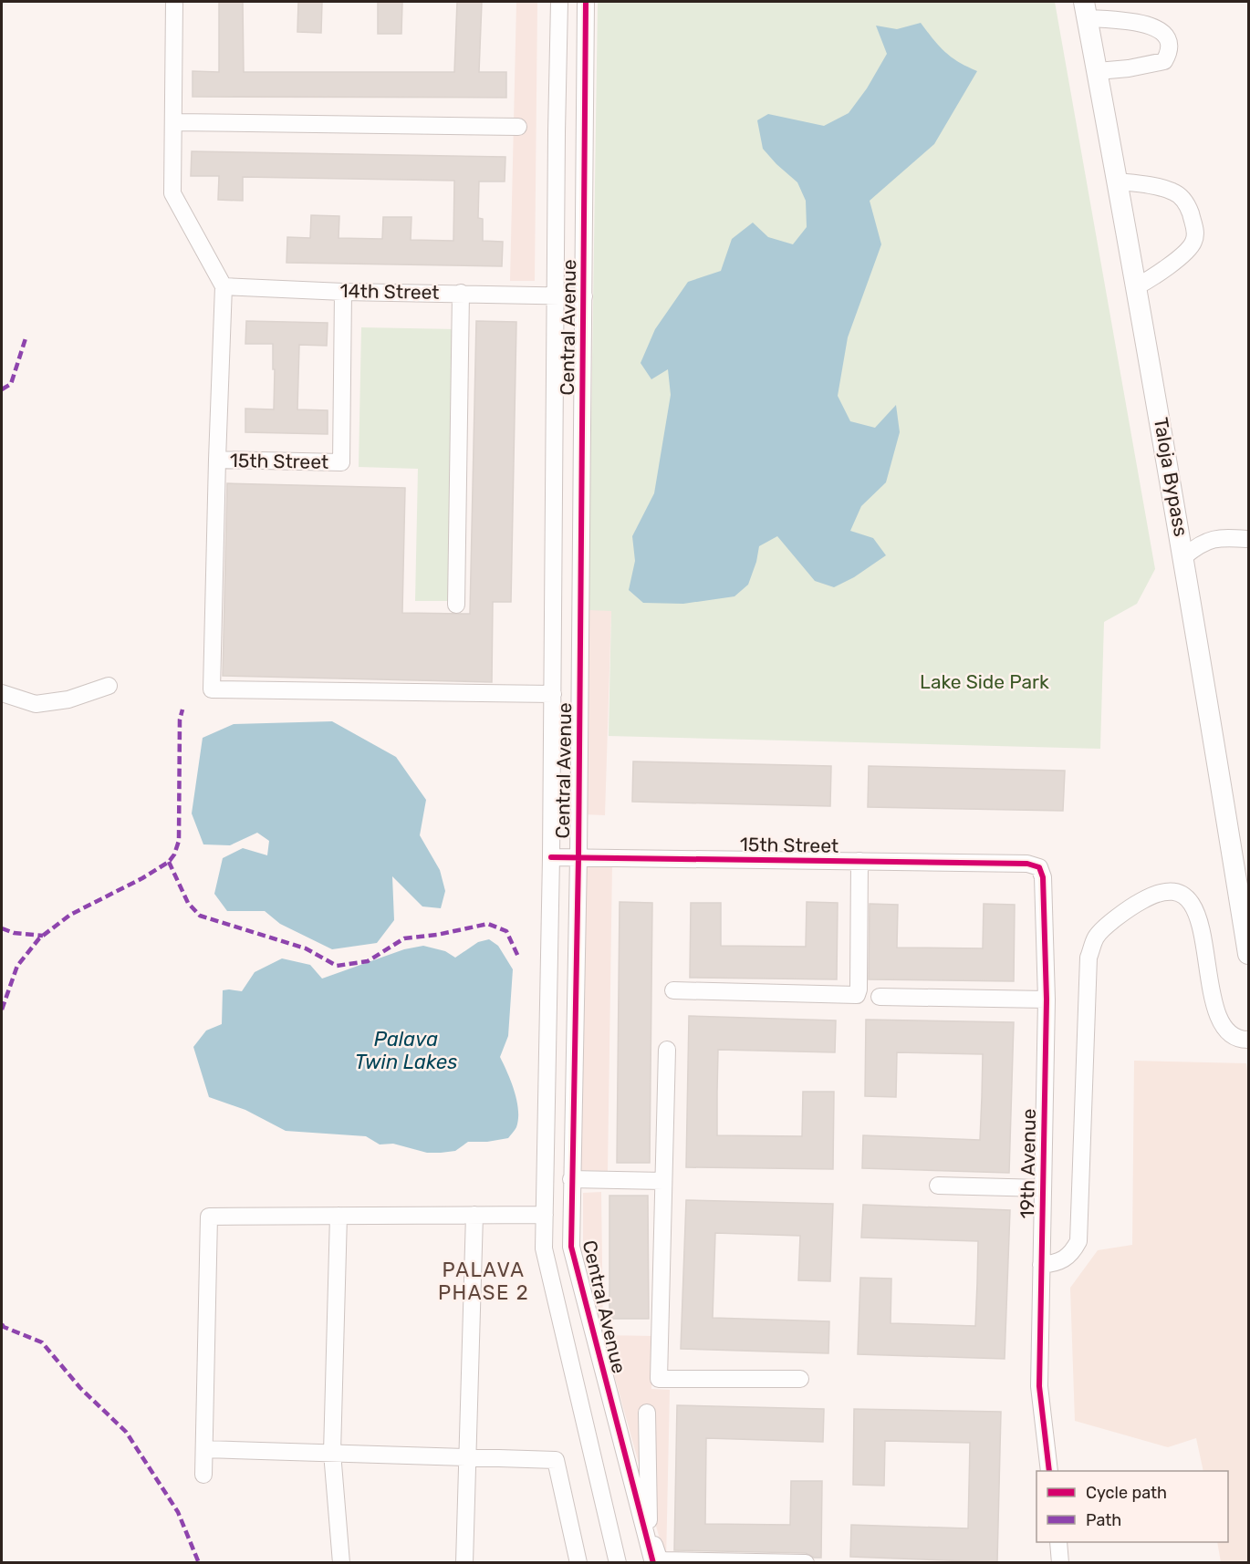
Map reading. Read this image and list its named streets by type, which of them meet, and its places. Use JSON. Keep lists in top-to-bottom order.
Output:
{
  "streets": {
    "main road": ["Taloja Bypass"],
    "street": [
      "14th Street",
      "Central Avenue",
      "15th Street",
      "19th Avenue"
    ]
  },
  "crossings": [
    ["14th Street", "Central Avenue"],
    ["14th Street", "15th Street"],
    ["Central Avenue", "15th Street"],
    ["15th Street", "19th Avenue"]
  ],
  "districts": ["PALAVA PHASE 2"],
  "water": ["Palava Twin Lakes"],
  "parks": ["Lake Side Park"],
  "legend": ["Cycle path", "Path"]
}
